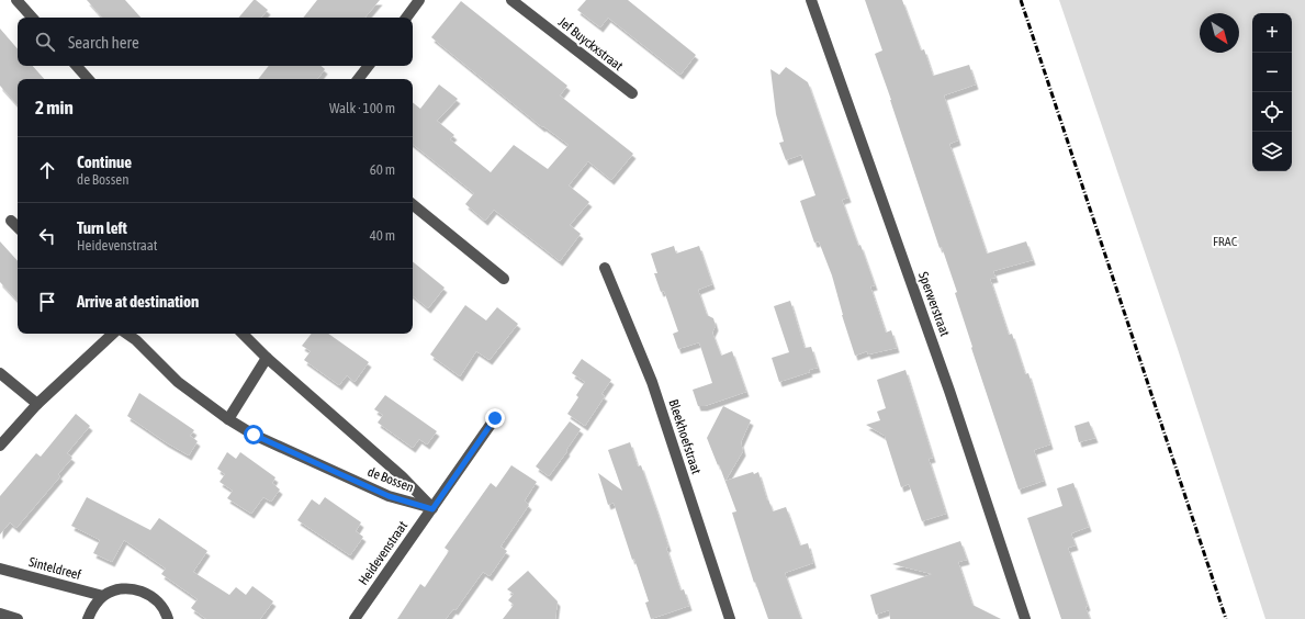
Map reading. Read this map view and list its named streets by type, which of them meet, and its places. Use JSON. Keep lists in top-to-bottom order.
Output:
{
  "streets": {
    "street": [
      "Jef Buyckxstraat",
      "Sperwerstraat",
      "Bleekhoefstraat",
      "de Bossen",
      "Heidevenstraat",
      "Sinteldreef"
    ]
  },
  "crossings": [
    ["de Bossen", "Heidevenstraat"]
  ],
  "parks": ["FRAC"],
  "north": "bottom right",
  "page": {
    "map_buttons": ["+", "−"],
    "search": "Search here",
    "heading": ["2 min", "Walk · 100 m"],
    "list": [
      ["Continue", "de Bossen", "60 m"],
      ["Turn left", "Heidevenstraat", "40 m"],
      "Arrive at destination"
    ]
  }
}
